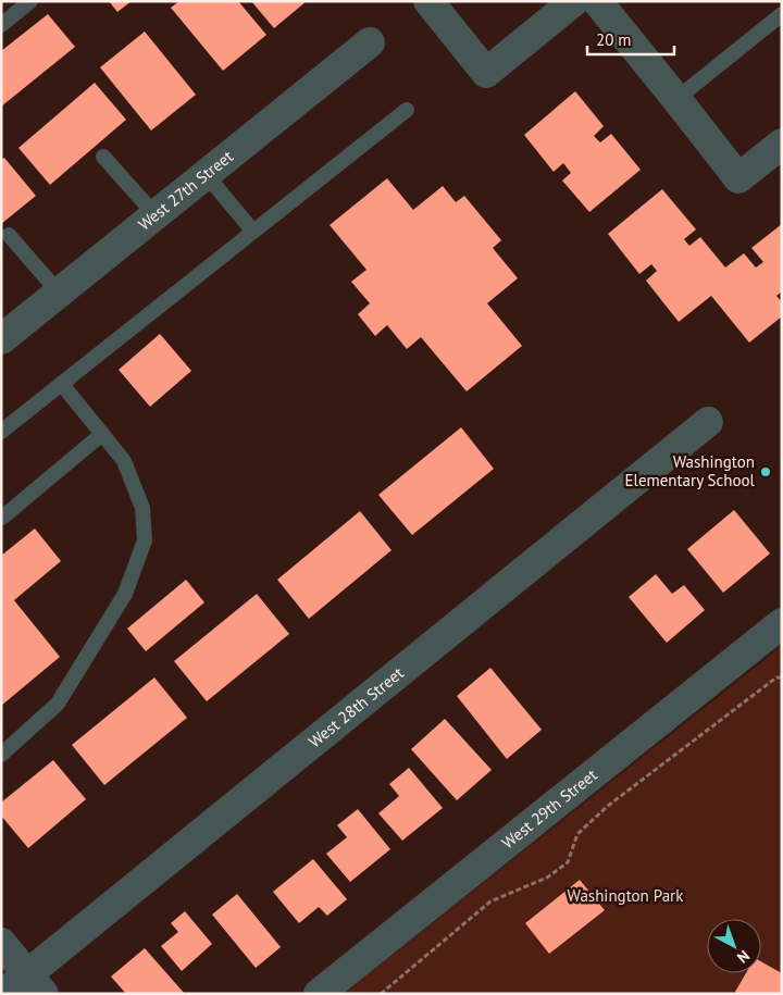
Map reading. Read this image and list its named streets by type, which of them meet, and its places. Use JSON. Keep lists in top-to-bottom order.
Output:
{
  "streets": {
    "street": ["West 27th Street", "West 28th Street", "West 29th Street"]
  },
  "parks": ["Washington Park"],
  "places": ["Washington Elementary School"],
  "scale_bar": "20 m",
  "north": "bottom right"
}
